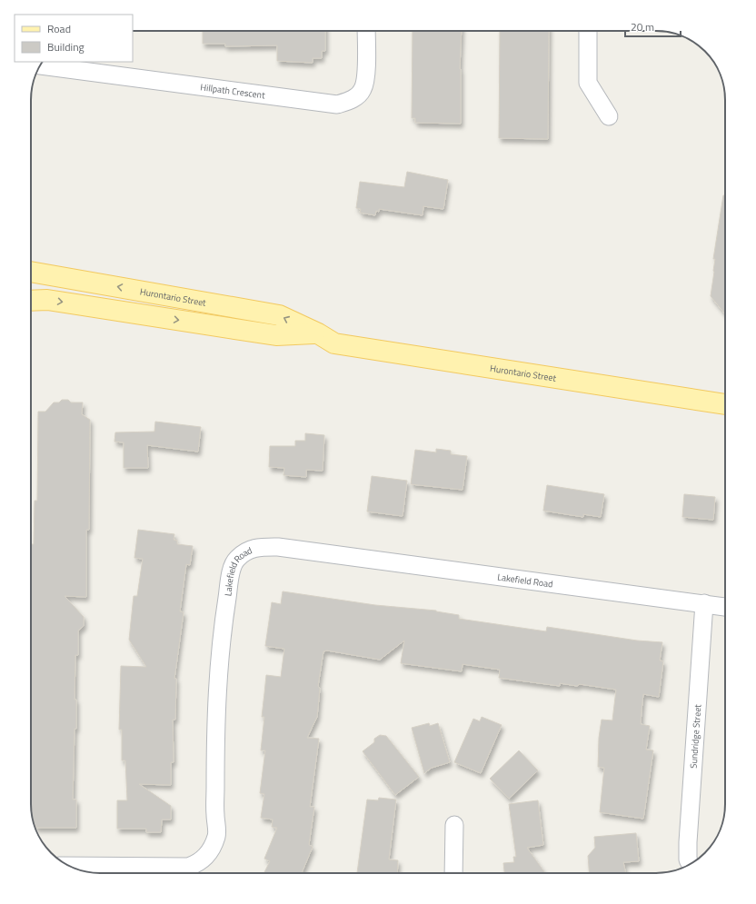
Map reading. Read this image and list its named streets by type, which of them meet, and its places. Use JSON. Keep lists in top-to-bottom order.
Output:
{
  "streets": {
    "main road": ["Hurontario Street"],
    "street": ["Hillpath Crescent", "Lakefield Road", "Sundridge Street"]
  },
  "crossings": [
    ["Lakefield Road", "Sundridge Street"]
  ],
  "legend": ["Road", "Building"],
  "scale_bar": "20 m"
}
